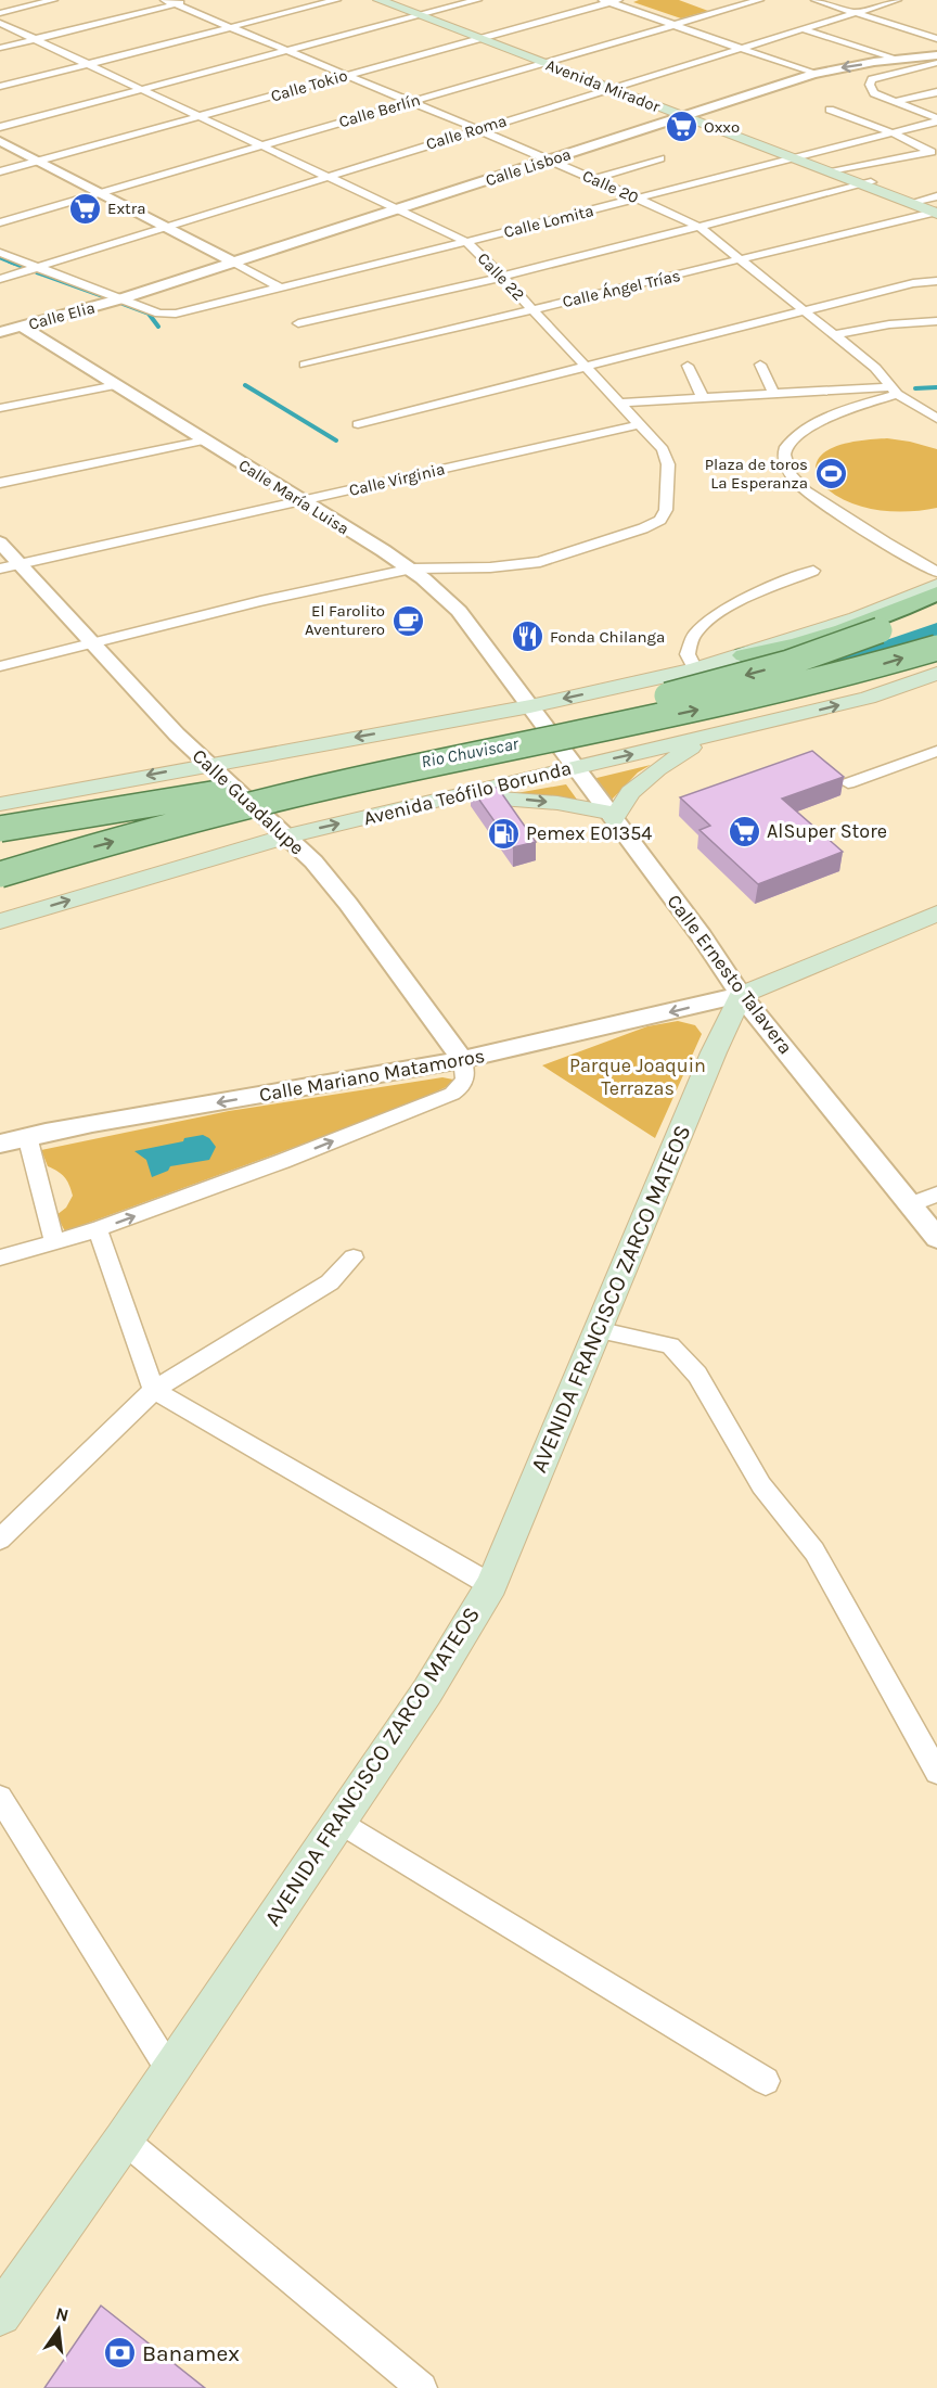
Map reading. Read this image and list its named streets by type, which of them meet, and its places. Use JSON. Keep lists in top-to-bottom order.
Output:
{
  "streets": {
    "main road": ["Avenida Mirador", "Avenida Teófilo Borunda", "AVENIDA FRANCISCO ZARCO MATEOS"],
    "street": [
      "Calle Tokio",
      "Calle Berlín",
      "Calle Roma",
      "Calle Lisboa",
      "Calle 20",
      "Calle Lomita",
      "Calle 22",
      "Calle Ángel Trías",
      "Calle Elia",
      "Calle Virginia",
      "Calle María Luisa",
      "Calle Guadalupe",
      "Calle Ernesto Talavera",
      "Calle Mariano Matamoros"
    ]
  },
  "crossings": [
    ["Calle Tokio", "Avenida Mirador"],
    ["Calle Tokio", "Calle 20"],
    ["Calle Tokio", "Calle 22"],
    ["Avenida Mirador", "Calle Berlín"],
    ["Avenida Mirador", "Calle Roma"],
    ["Avenida Mirador", "Calle Lisboa"],
    ["Avenida Mirador", "Calle Lomita"],
    ["Avenida Mirador", "Calle Ángel Trías"],
    ["Calle Berlín", "Calle 20"],
    ["Calle Berlín", "Calle 22"],
    ["Calle Roma", "Calle 20"],
    ["Calle Roma", "Calle 22"],
    ["Calle Lisboa", "Calle 20"],
    ["Calle Lisboa", "Calle Lomita"],
    ["Calle Lisboa", "Calle 22"],
    ["Calle Lisboa", "Calle Elia"],
    ["Calle 20", "Calle Lomita"],
    ["Calle 20", "Calle Ángel Trías"],
    ["Calle Lomita", "Calle 22"],
    ["Calle Lomita", "Calle Elia"],
    ["Calle 22", "Calle Ángel Trías"],
    ["Calle 22", "Calle Virginia"],
    ["Calle 22", "Calle María Luisa"],
    ["Calle Elia", "Calle María Luisa"],
    ["Calle Virginia", "Calle María Luisa"],
    ["Calle Virginia", "Calle Guadalupe"],
    ["Calle María Luisa", "Calle Ernesto Talavera"],
    ["Avenida Teófilo Borunda", "Calle Guadalupe"],
    ["Avenida Teófilo Borunda", "Calle Ernesto Talavera"],
    ["Calle Guadalupe", "Calle Mariano Matamoros"],
    ["Calle Ernesto Talavera", "Calle Mariano Matamoros"],
    ["Calle Ernesto Talavera", "AVENIDA FRANCISCO ZARCO MATEOS"],
    ["Calle Mariano Matamoros", "AVENIDA FRANCISCO ZARCO MATEOS"]
  ],
  "water": ["Rio Chuviscar"],
  "parks": ["Parque Joaquin Terrazas"],
  "places": {
    "supermarket": ["Oxxo", "Extra", "AlSuper Store"],
    "sports": ["Plaza de toros La Esperanza"],
    "cafe": ["El Farolito Aventurero"],
    "restaurant": ["Fonda Chilanga"],
    "fuel station": ["Pemex E01354"],
    "bank": ["Banamex"]
  },
  "north": "top"
}
